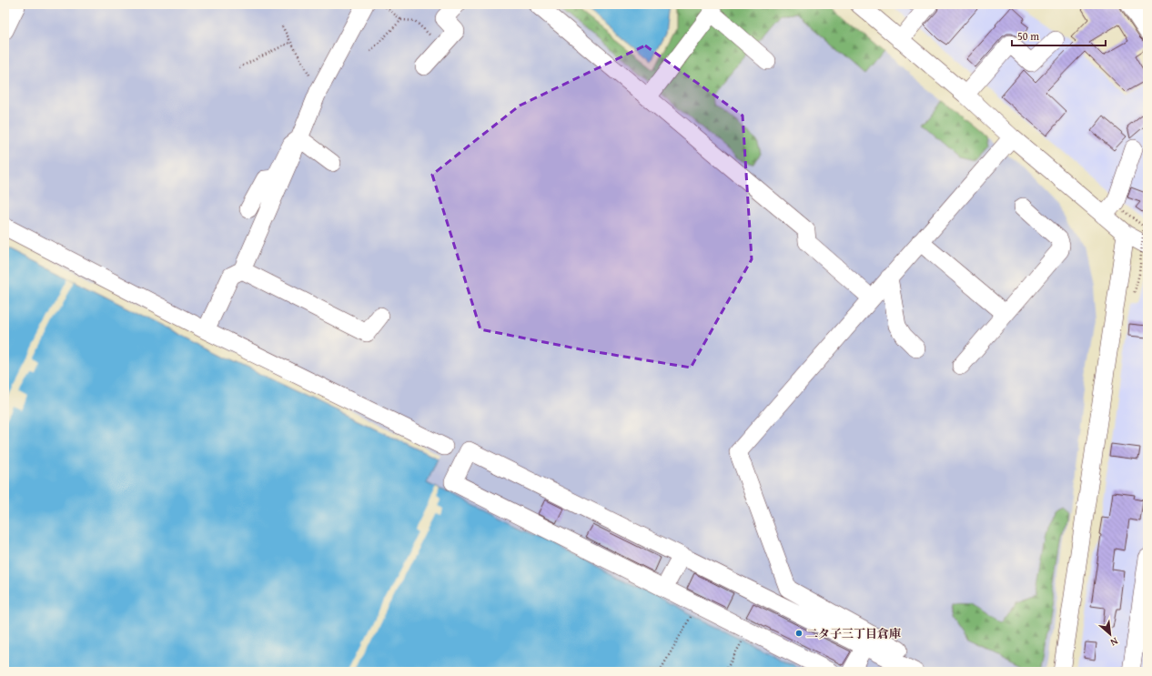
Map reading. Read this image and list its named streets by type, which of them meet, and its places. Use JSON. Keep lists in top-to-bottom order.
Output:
{
  "places": ["二タ子三丁目倉庫"],
  "scale_bar": "50 m",
  "north": "bottom right"
}
